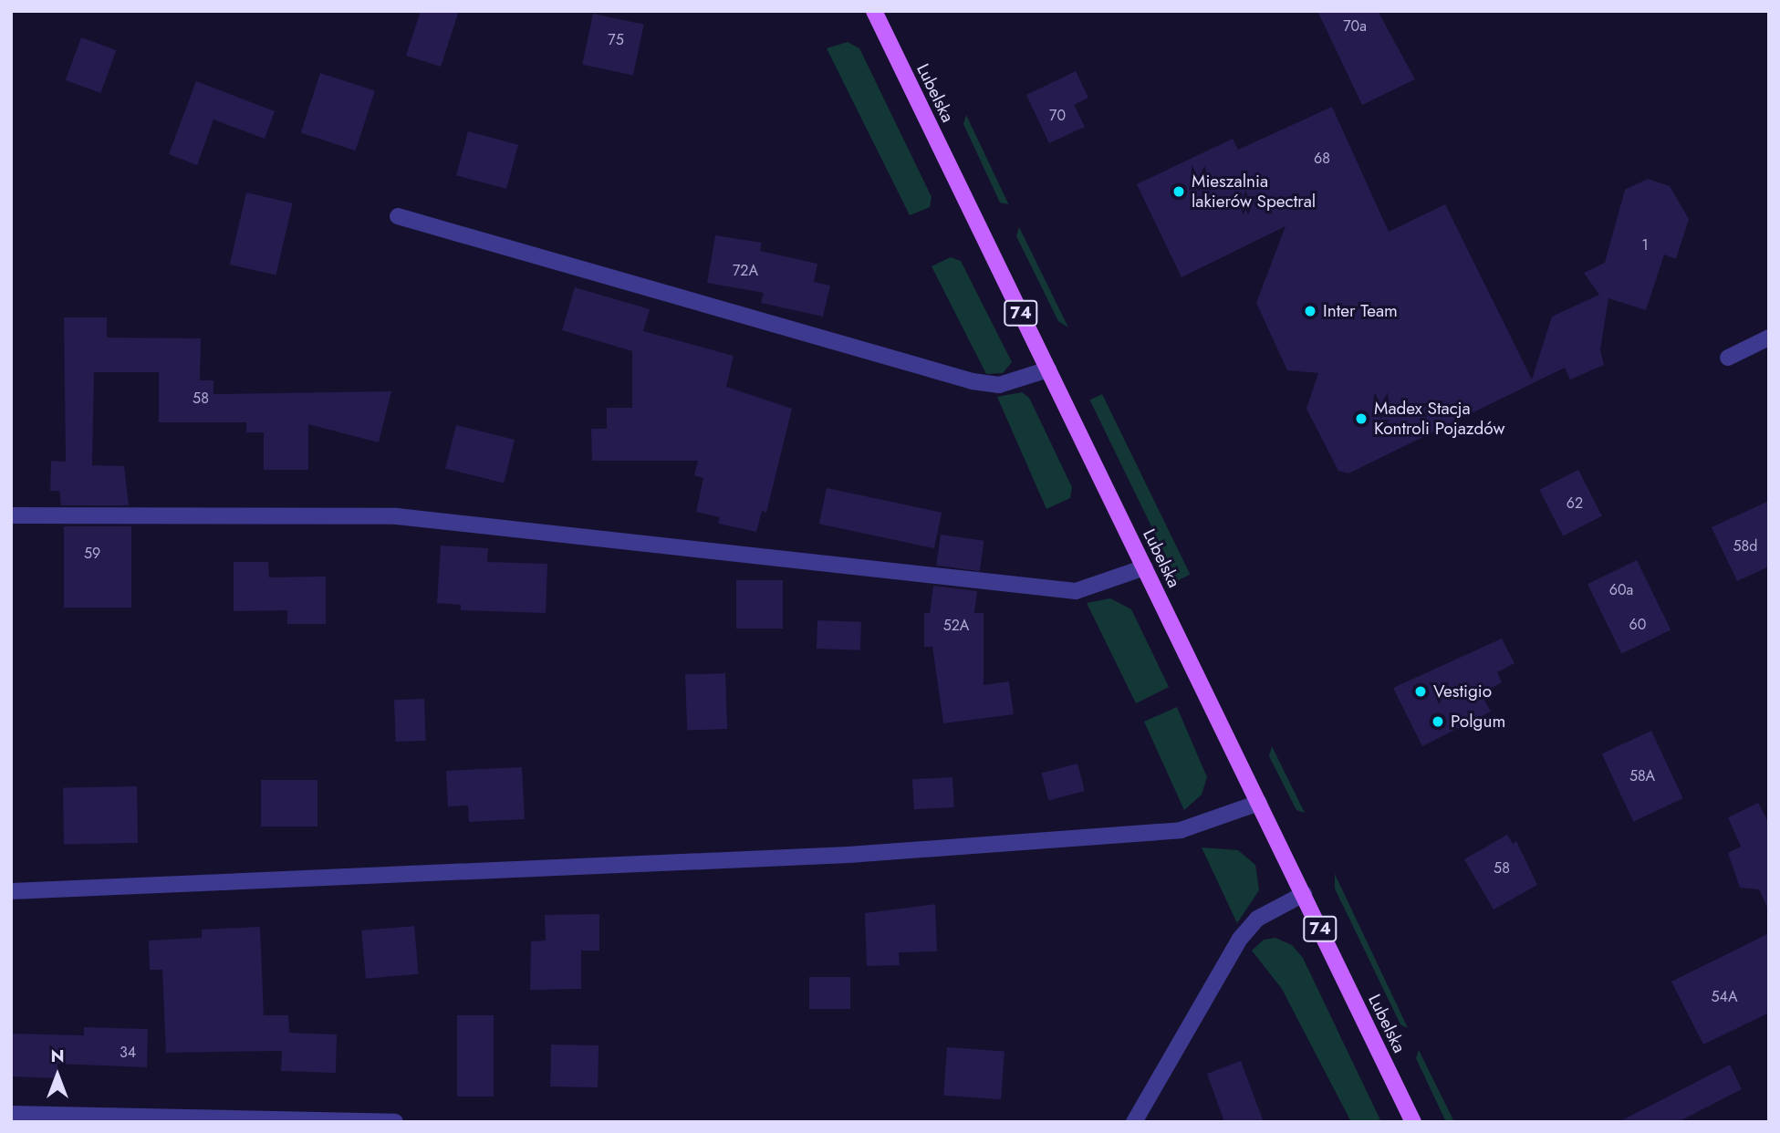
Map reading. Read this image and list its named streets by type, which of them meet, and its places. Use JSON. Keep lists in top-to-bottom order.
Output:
{
  "streets": {
    "main road": ["Lubelska", "74"]
  },
  "places": [
    "Mieszalnia lakierów Spectral",
    "Inter Team",
    "Madex Stacja Kontroli Pojazdów",
    "Vestigio",
    "Polgum"
  ],
  "house_numbers": [
    "70a",
    "75",
    "70",
    "68",
    "1",
    "72A",
    "58",
    "62",
    "58d",
    "59",
    "60a",
    "60",
    "52A",
    "58A",
    "58",
    "54A",
    "34"
  ],
  "north": "top"
}
